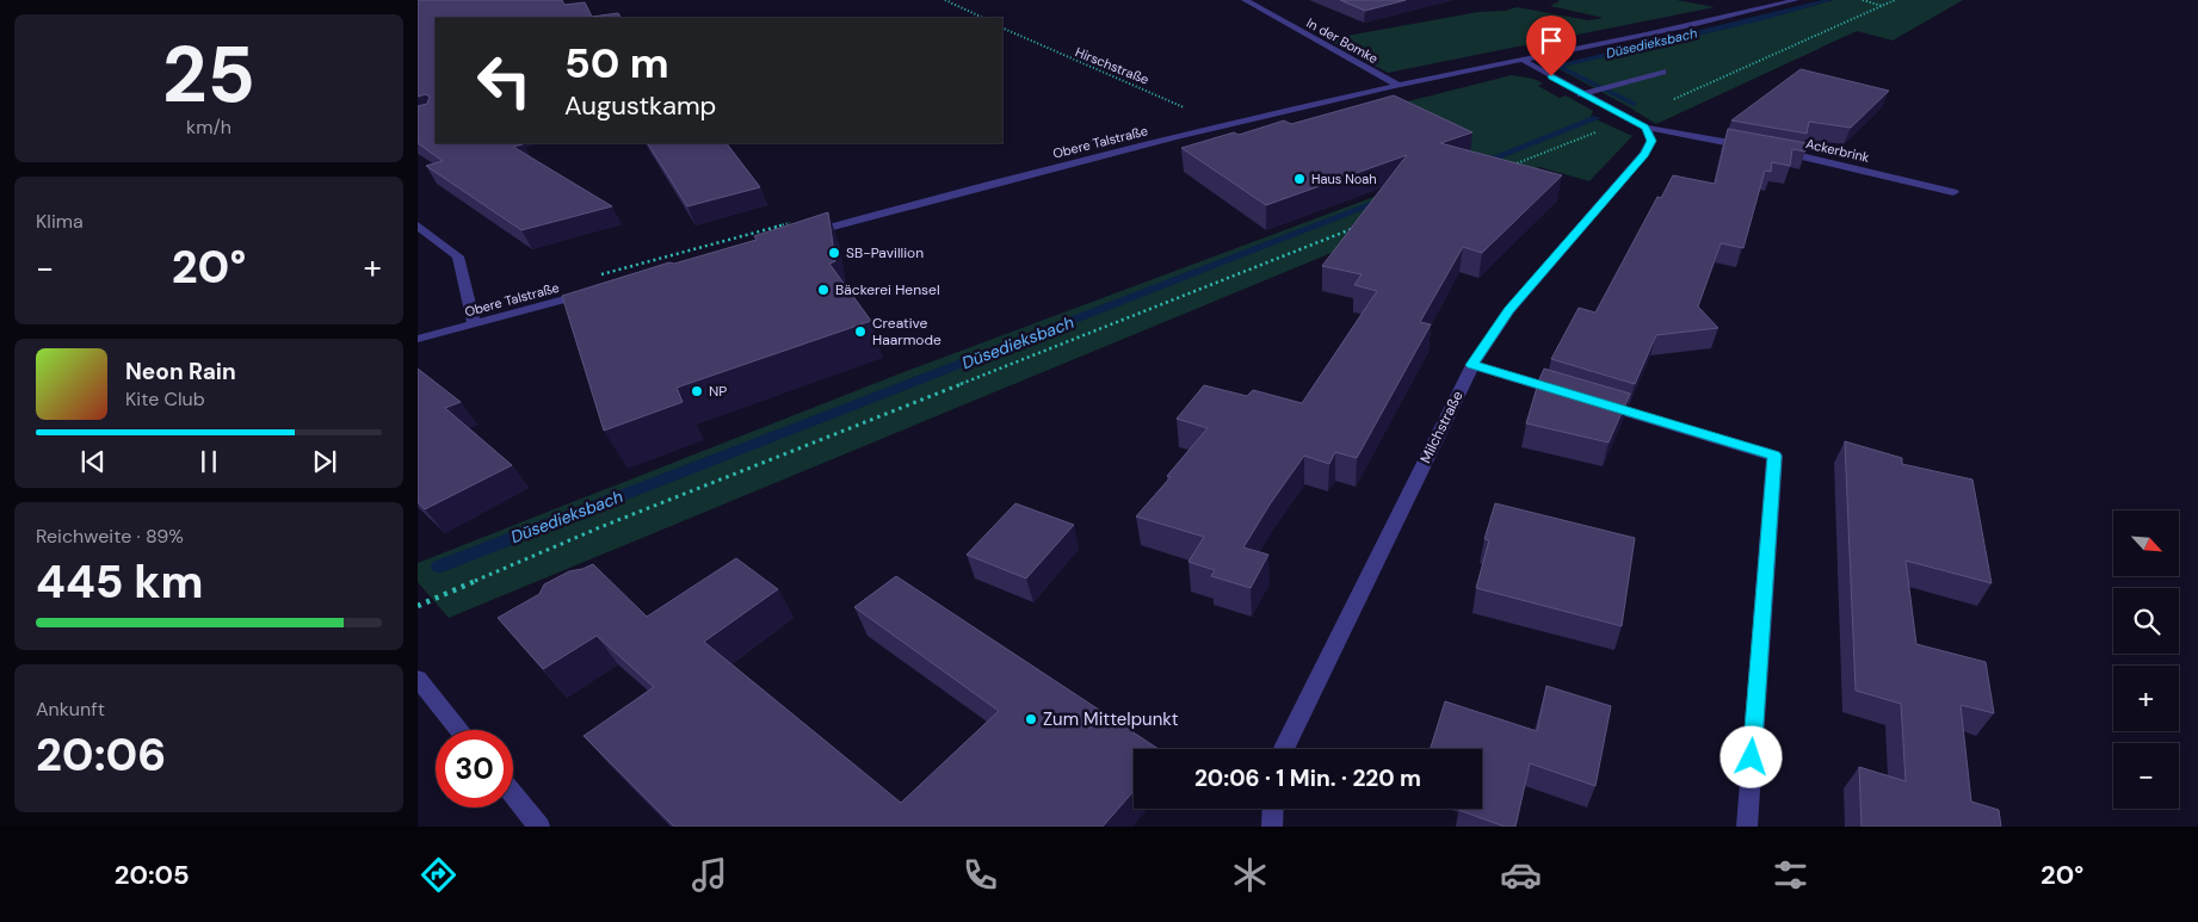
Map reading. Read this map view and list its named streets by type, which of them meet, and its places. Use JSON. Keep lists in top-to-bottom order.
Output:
{
  "streets": {
    "street": [
      "In der Bomke",
      "Obere Talstraße",
      "Ackerbrink",
      "Milchstraße"
    ],
    "path": ["Hirschstraße"]
  },
  "crossings": [
    ["In der Bomke", "Obere Talstraße"],
    ["Hirschstraße", "Obere Talstraße"]
  ],
  "water": ["Düsedieksbach"],
  "places": [
    "Haus Noah",
    "SB-Pavillion",
    "Bäckerei Hensel",
    "Creative Haarmode",
    "NP",
    "Zum Mittelpunkt"
  ],
  "north": "bottom right",
  "page": {
    "tile": [
      ["25", "km/h"],
      "Klima",
      ["Reichweite · 89%", "445 km"],
      ["Ankunft", "20:06"]
    ],
    "turn": ["50 m", "Augustkamp"],
    "heat": ["−", "20°", "+"],
    "song": ["Neon Rain", "Kite Club"],
    "map_buttons": ["+", "−"],
    "limit": "30",
    "trip": "20:06 · 1 Min. · 220 m",
    "tabs": ["20:05", "20°"]
  }
}
